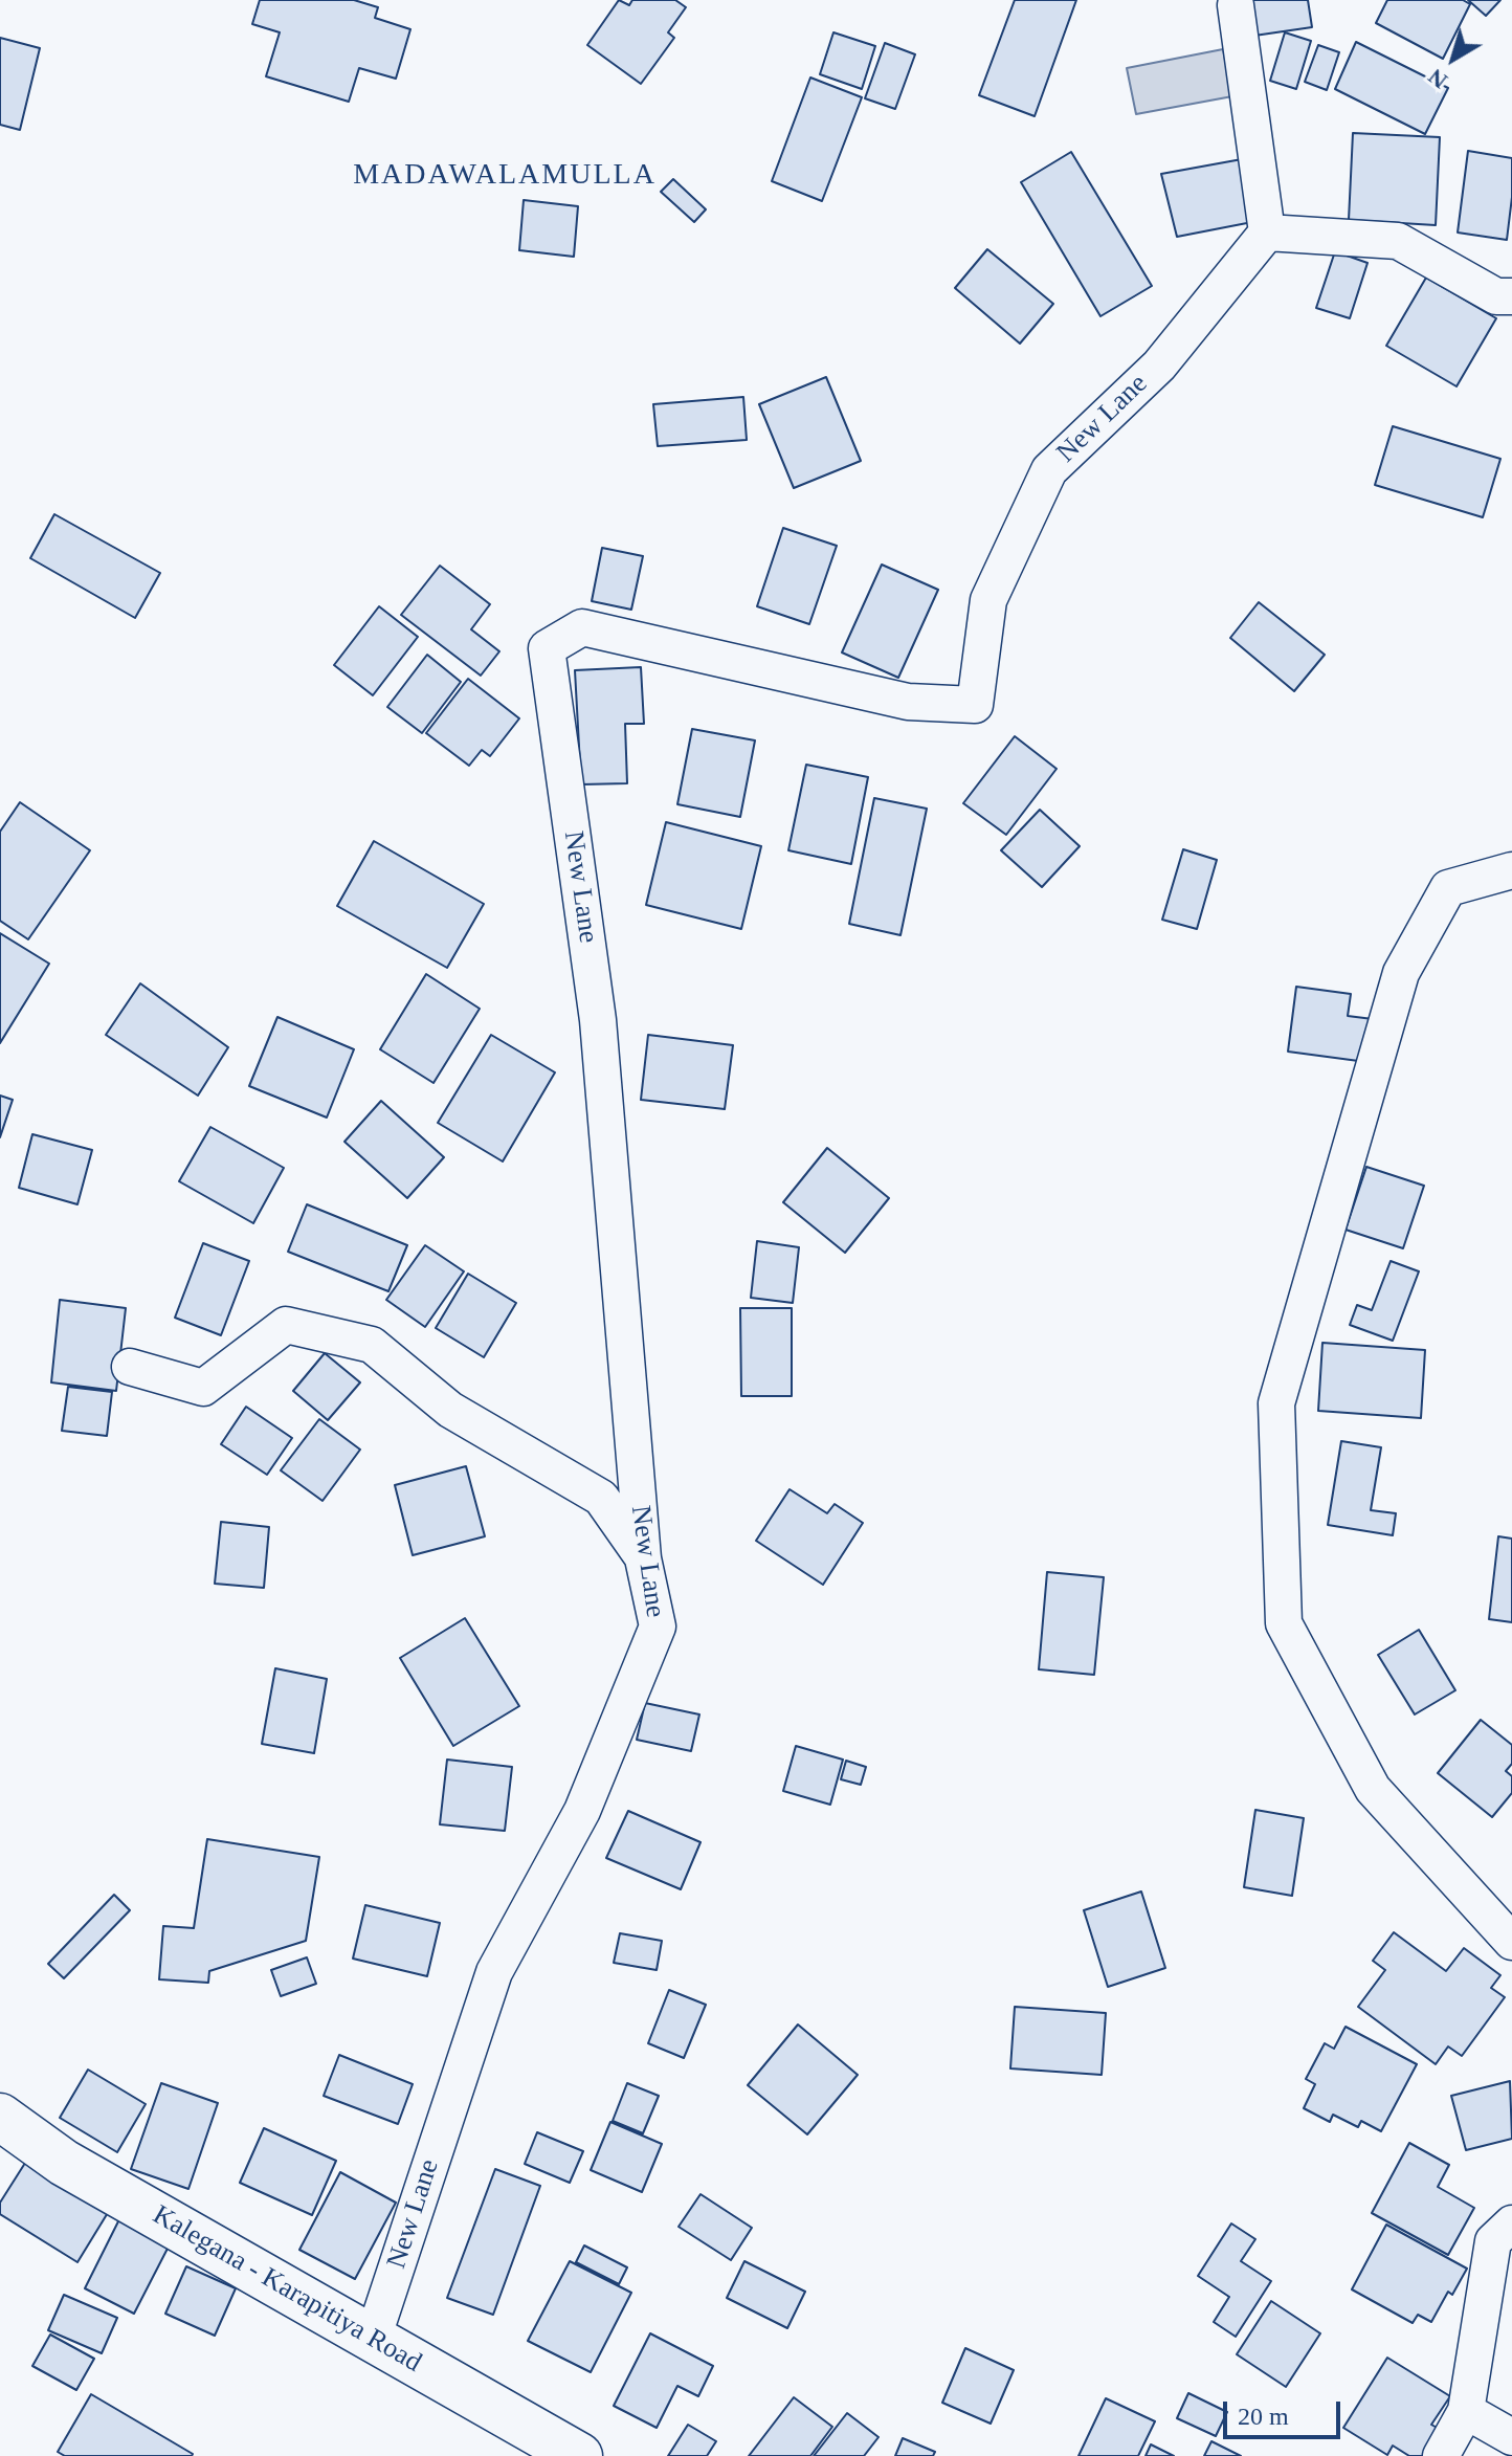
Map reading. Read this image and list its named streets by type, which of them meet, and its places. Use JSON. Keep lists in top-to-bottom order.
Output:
{
  "streets": {
    "main road": ["Kalegana - Karapitiya Road"],
    "street": ["New Lane"]
  },
  "crossings": [
    ["New Lane", "Kalegana - Karapitiya Road"]
  ],
  "districts": ["MADAWALAMULLA"],
  "scale_bar": "20 m",
  "north": "bottom left"
}
